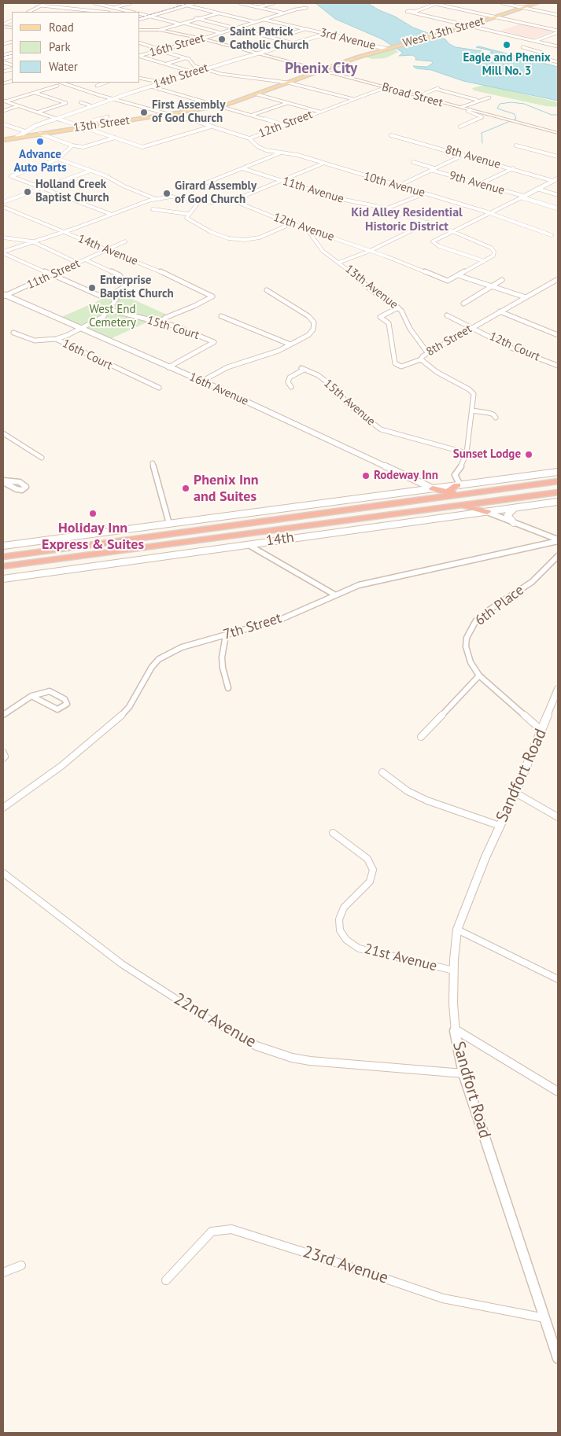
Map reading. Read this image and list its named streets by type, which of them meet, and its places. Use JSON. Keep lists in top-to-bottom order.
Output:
{
  "streets": {
    "main road": [
      "West 13th Street",
      "14th Street",
      "Broad Street",
      "13th Street"
    ],
    "street": [
      "3rd Avenue",
      "16th Street",
      "12th Street",
      "8th Avenue",
      "9th Avenue",
      "10th Avenue",
      "11th Avenue",
      "12th Avenue",
      "14th Avenue",
      "11th Street",
      "13th Avenue",
      "15th Court",
      "8th Street",
      "12th Court",
      "16th Court",
      "16th Avenue",
      "15th Avenue",
      "14th",
      "6th Place",
      "7th Street",
      "Sandfort Road",
      "21st Avenue",
      "22nd Avenue",
      "23rd Avenue"
    ]
  },
  "crossings": [
    ["West 13th Street", "13th Street"],
    ["3rd Avenue", "16th Street"],
    ["3rd Avenue", "14th Street"],
    ["16th Street", "Broad Street"],
    ["14th Street", "Broad Street"],
    ["Broad Street", "13th Street"],
    ["Broad Street", "12th Street"],
    ["12th Street", "10th Avenue"],
    ["12th Street", "11th Avenue"],
    ["12th Avenue", "13th Avenue"],
    ["14th Avenue", "11th Street"],
    ["14th Avenue", "15th Court"],
    ["11th Street", "16th Avenue"],
    ["13th Avenue", "8th Street"],
    ["15th Court", "16th Avenue"],
    ["8th Street", "12th Court"],
    ["8th Street", "15th Avenue"],
    ["6th Place", "Sandfort Road"],
    ["Sandfort Road", "21st Avenue"],
    ["Sandfort Road", "22nd Avenue"],
    ["Sandfort Road", "23rd Avenue"]
  ],
  "districts": ["Phenix City", "Kid Alley Residential Historic District"],
  "parks": ["West End Cemetery"],
  "places": [
    "Saint Patrick Catholic Church",
    "Eagle and Phenix Mill No. 3",
    "First Assembly of God Church",
    "Advance Auto Parts",
    "Holland Creek Baptist Church",
    "Girard Assembly of God Church",
    "Enterprise Baptist Church",
    "Sunset Lodge",
    "Rodeway Inn",
    "Phenix Inn and Suites",
    "Holiday Inn Express & Suites"
  ],
  "legend": ["Road", "Park", "Water"]
}
